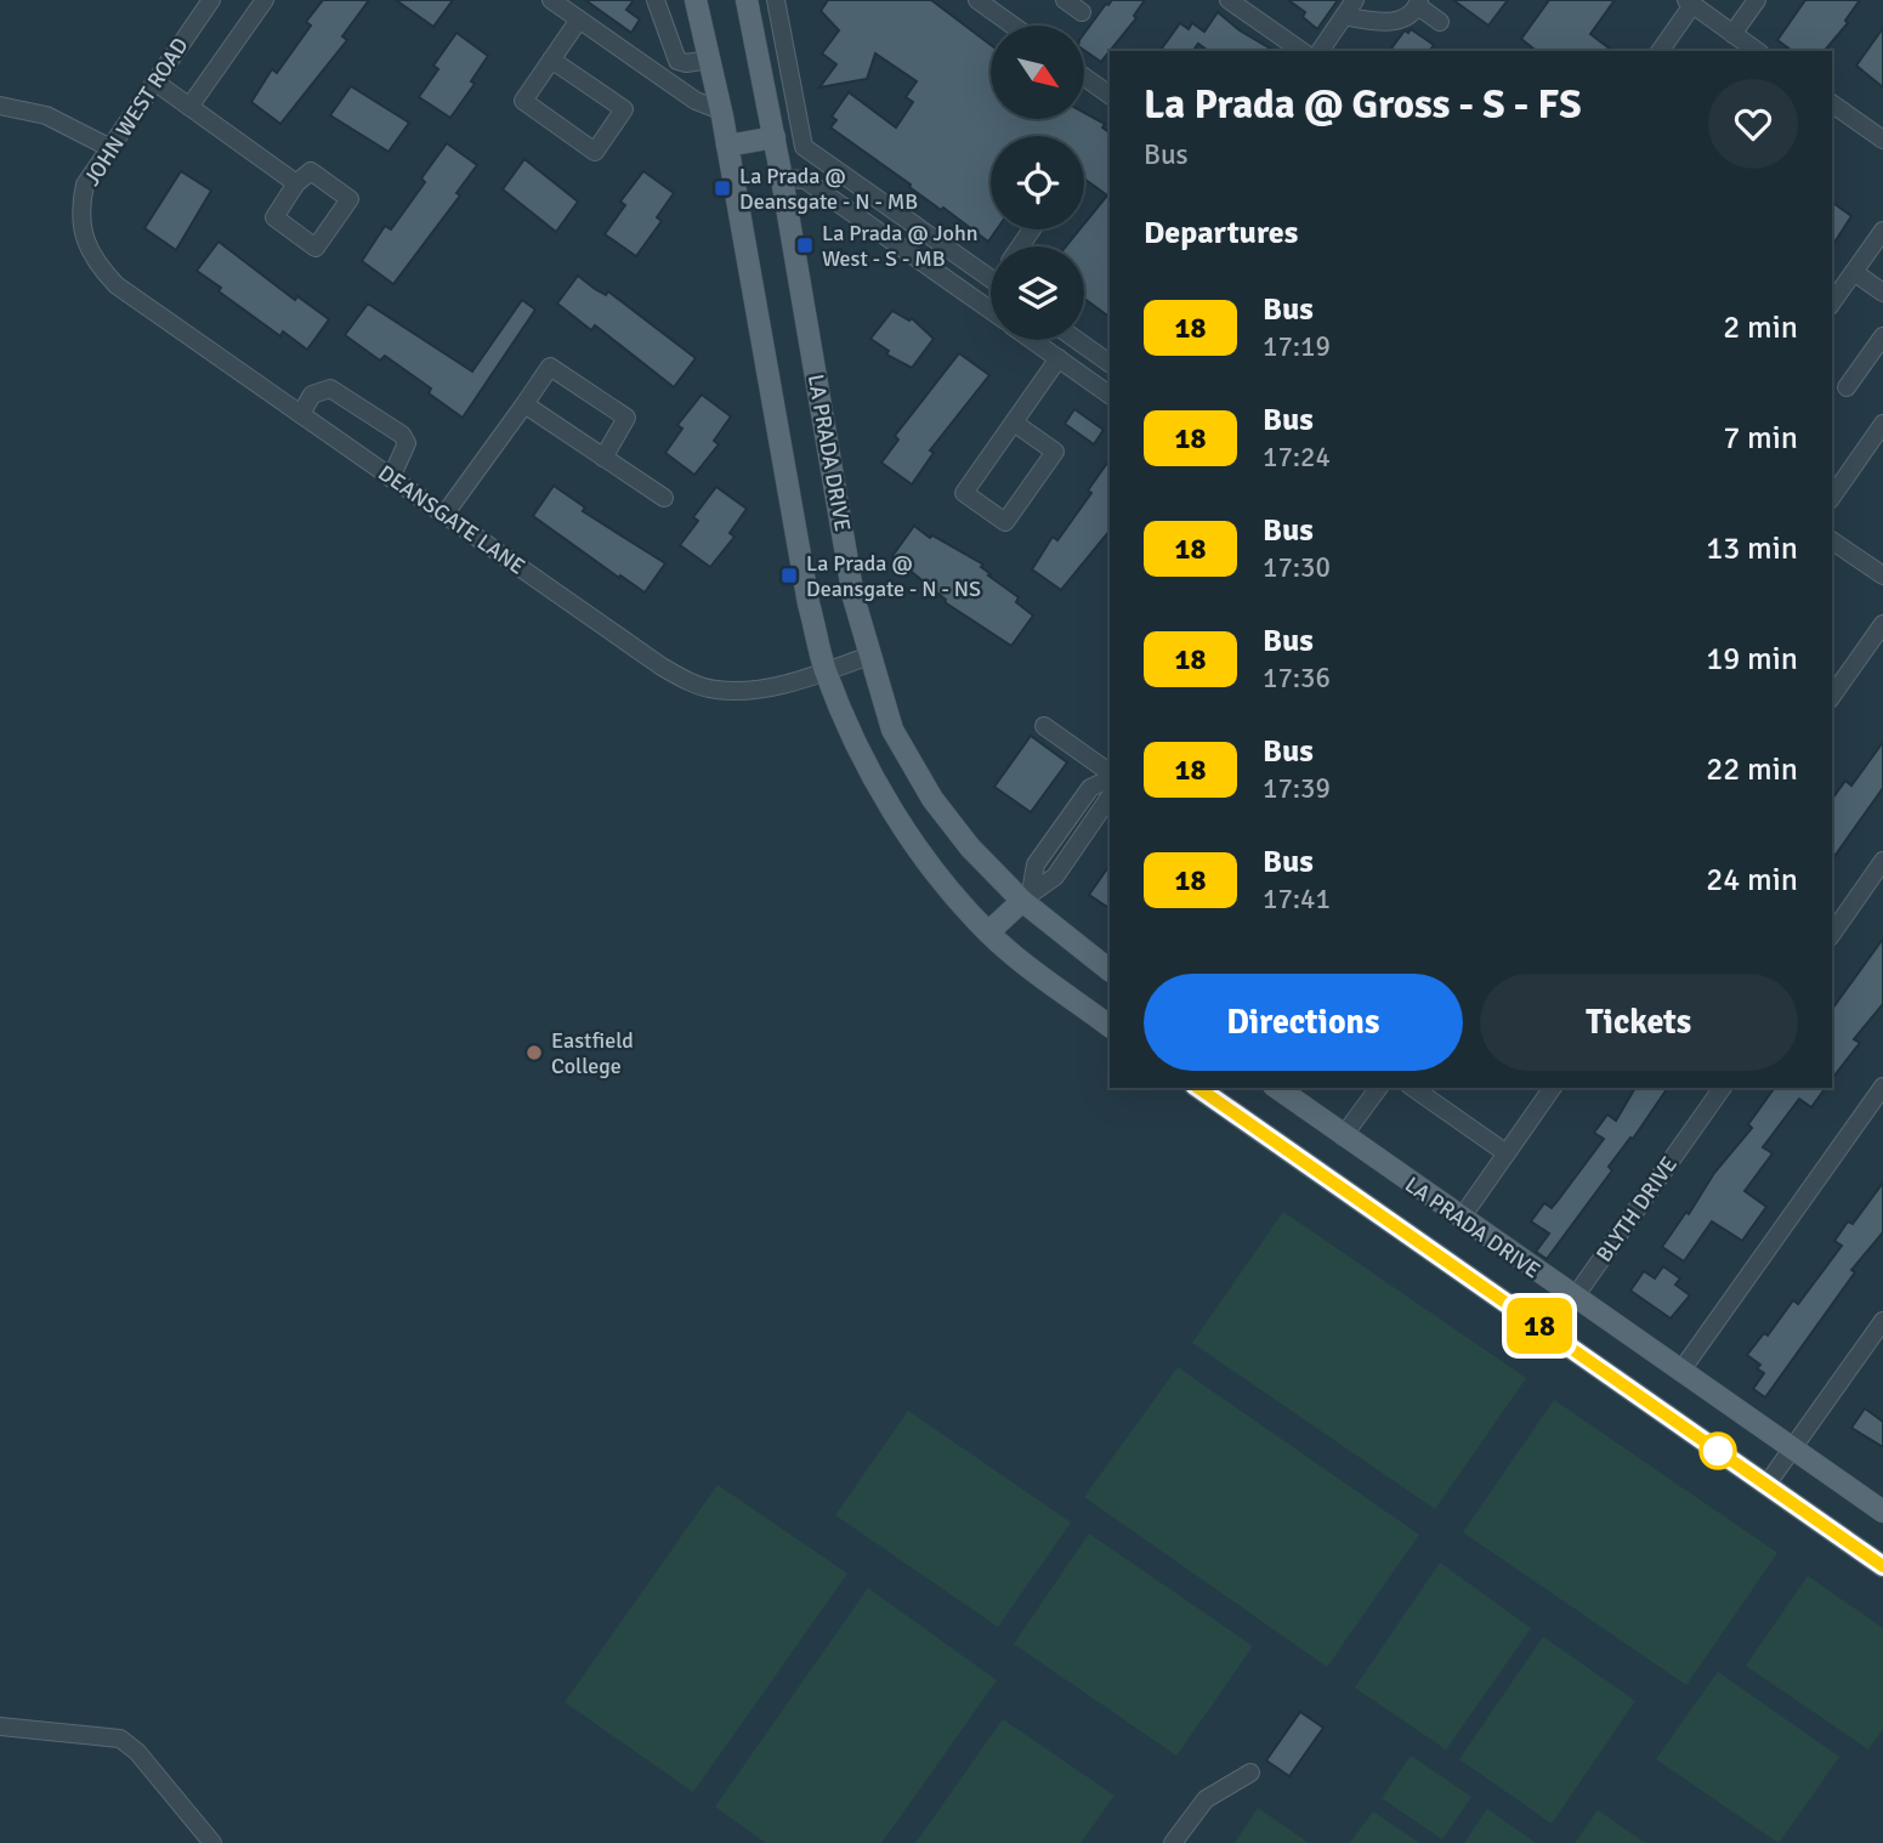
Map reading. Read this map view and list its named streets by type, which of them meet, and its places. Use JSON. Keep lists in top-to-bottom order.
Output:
{
  "streets": {
    "main road": ["LA PRADA DRIVE"],
    "street": ["JOHN WEST ROAD", "DEANSGATE LANE", "BLYTH DRIVE"]
  },
  "crossings": [
    ["JOHN WEST ROAD", "DEANSGATE LANE"],
    ["LA PRADA DRIVE", "DEANSGATE LANE"],
    ["LA PRADA DRIVE", "BLYTH DRIVE"]
  ],
  "places": {
    "transit": ["La Prada @ Deansgate - N - MB", "La Prada @ John West - S - MB", "La Prada @ Deansgate - N - NS"],
    "other": ["Eastfield College"]
  },
  "lines": ["bus line 18"],
  "north": "bottom right",
  "page": {
    "on_map": "18",
    "heading": [
      ["La Prada @ Gross - S - FS", "Bus"],
      "Departures"
    ],
    "list": [
      {
        "mark": "18",
        "name": "Bus",
        "note": "17:19",
        "value": "2 min"
      },
      {
        "mark": "18",
        "name": "Bus",
        "note": "17:24",
        "value": "7 min"
      },
      {
        "mark": "18",
        "name": "Bus",
        "note": "17:30",
        "value": "13 min"
      },
      {
        "mark": "18",
        "name": "Bus",
        "note": "17:36",
        "value": "19 min"
      },
      {
        "mark": "18",
        "name": "Bus",
        "note": "17:39",
        "value": "22 min"
      },
      {
        "mark": "18",
        "name": "Bus",
        "note": "17:41",
        "value": "24 min"
      }
    ],
    "buttons": ["Directions", "Tickets"]
  }
}
